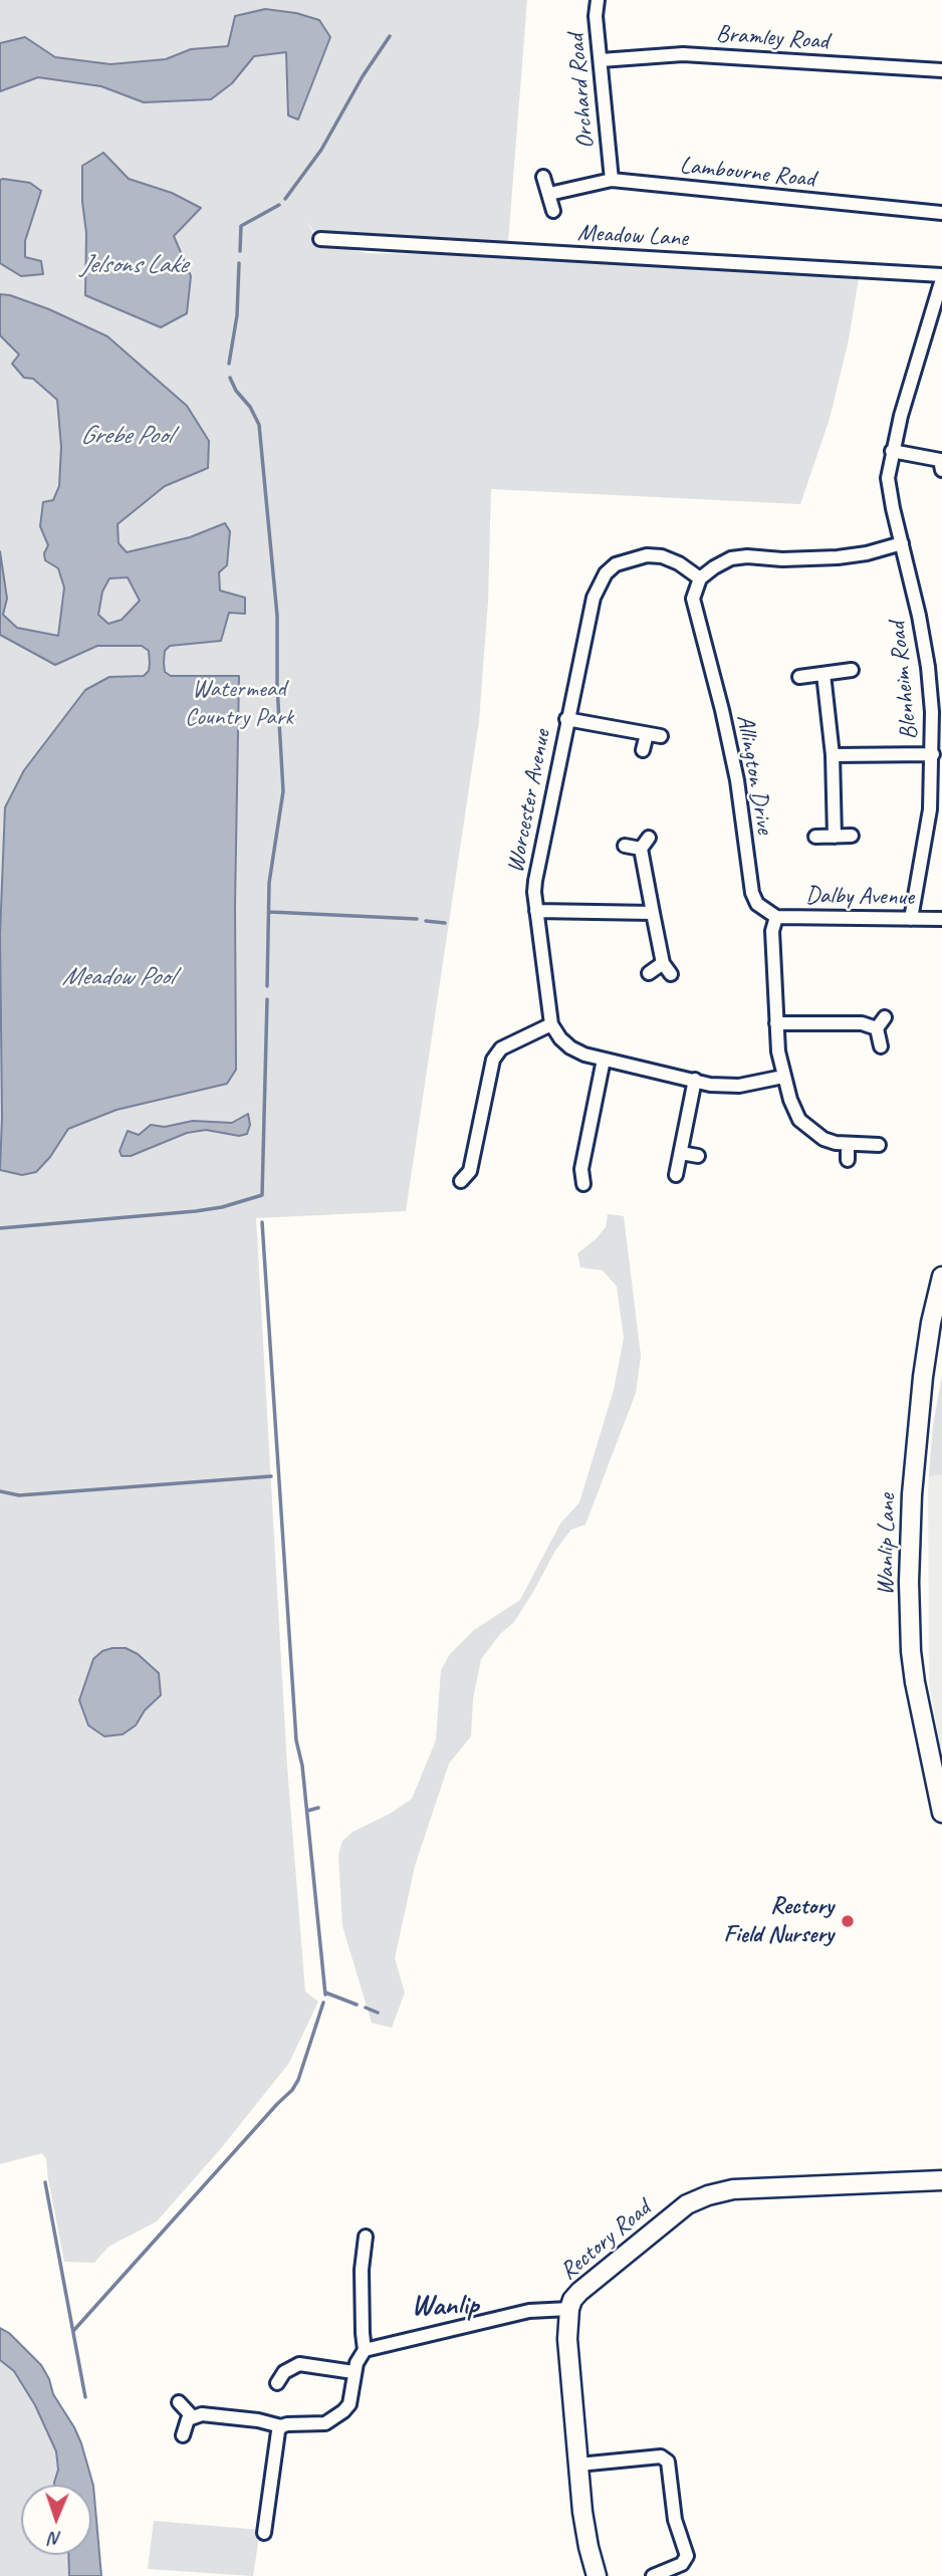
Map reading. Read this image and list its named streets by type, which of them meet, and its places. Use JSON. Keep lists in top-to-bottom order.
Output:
{
  "streets": {
    "street": [
      "Bramley Road",
      "Orchard Road",
      "Lambourne Road",
      "Meadow Lane",
      "Blenheim Road",
      "Allington Drive",
      "Worcester Avenue",
      "Dalby Avenue",
      "Wanlip Lane",
      "Rectory Road"
    ]
  },
  "crossings": [
    ["Bramley Road", "Orchard Road"],
    ["Orchard Road", "Lambourne Road"],
    ["Meadow Lane", "Blenheim Road"],
    ["Blenheim Road", "Dalby Avenue"],
    ["Allington Drive", "Worcester Avenue"],
    ["Allington Drive", "Dalby Avenue"]
  ],
  "districts": ["Wanlip"],
  "water": ["Jelsons Lake", "Grebe Pool", "Meadow Pool"],
  "parks": ["Watermead Country Park"],
  "places": ["Rectory Field Nursery"],
  "north": "bottom"
}
